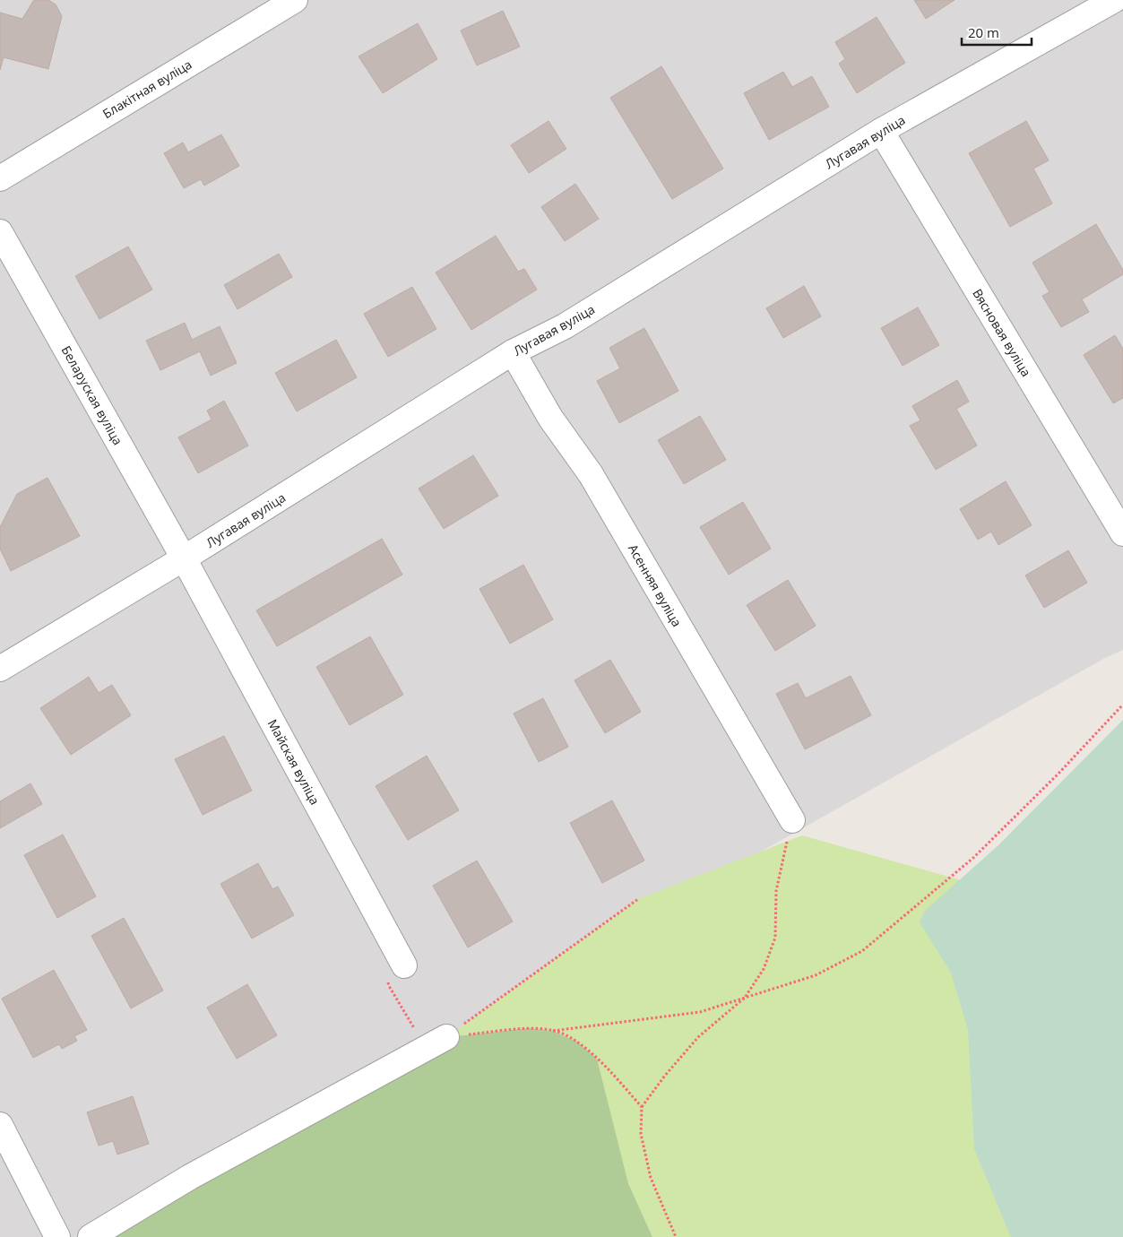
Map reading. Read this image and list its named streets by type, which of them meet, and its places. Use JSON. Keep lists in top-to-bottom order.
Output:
{
  "streets": {
    "street": [
      "Блакітная вуліца",
      "Лугавая вуліца",
      "Вясновая вуліца",
      "Беларуская вуліца",
      "Асенняя вуліца",
      "Майская вуліца"
    ]
  },
  "crossings": [
    ["Лугавая вуліца", "Вясновая вуліца"],
    ["Лугавая вуліца", "Беларуская вуліца"],
    ["Лугавая вуліца", "Асенняя вуліца"],
    ["Лугавая вуліца", "Майская вуліца"],
    ["Беларуская вуліца", "Майская вуліца"]
  ],
  "scale_bar": "20 m"
}
